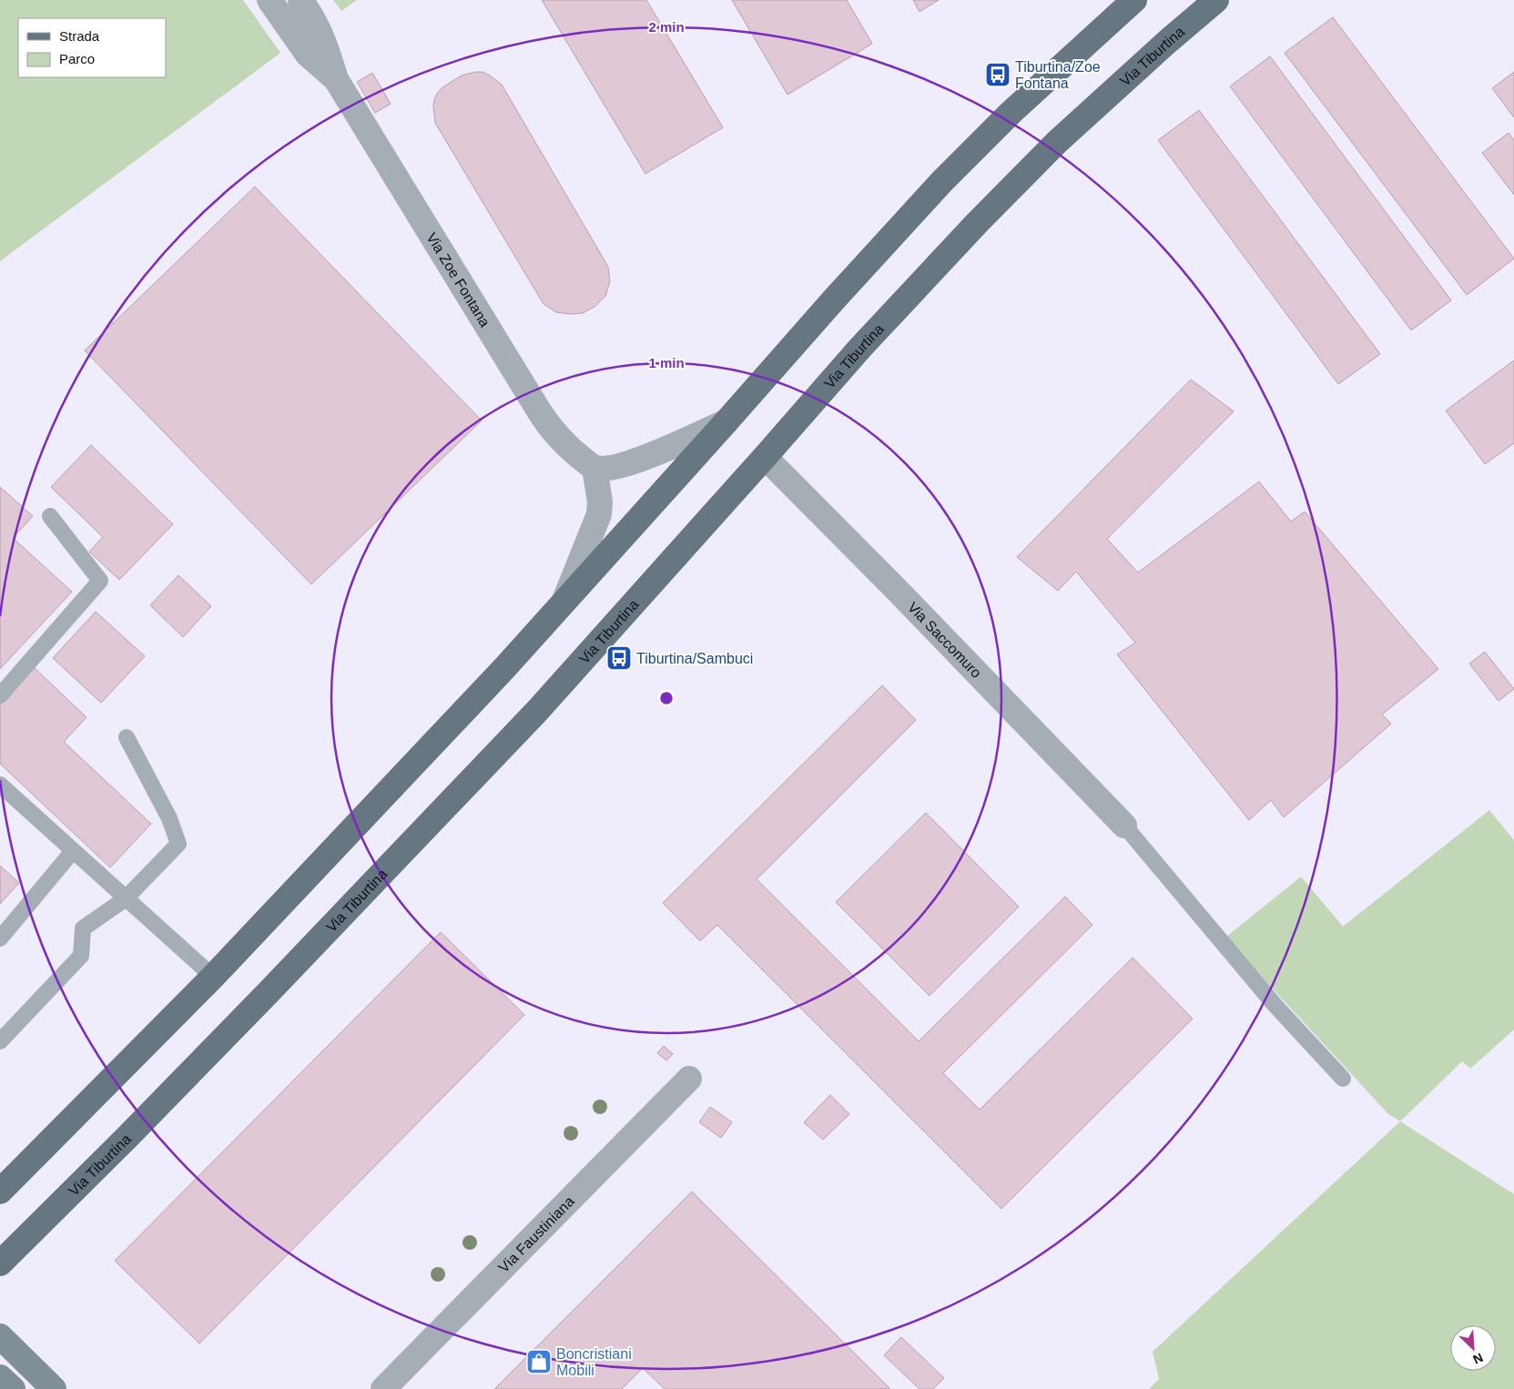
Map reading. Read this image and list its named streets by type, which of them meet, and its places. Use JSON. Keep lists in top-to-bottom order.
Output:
{
  "streets": {
    "main road": ["Via Tiburtina"],
    "street": ["Via Zoe Fontana", "Via Saccomuro", "Via Faustiniana"]
  },
  "crossings": [
    ["Via Tiburtina", "Via Saccomuro"]
  ],
  "places": {
    "bus stop": ["Tiburtina/Zoe Fontana", "Tiburtina/Sambuci"],
    "shop": ["Boncristiani Mobili"]
  },
  "legend": ["Strada", "Parco"],
  "north": "bottom right",
  "rings": ["2 min", "1 min"]
}
